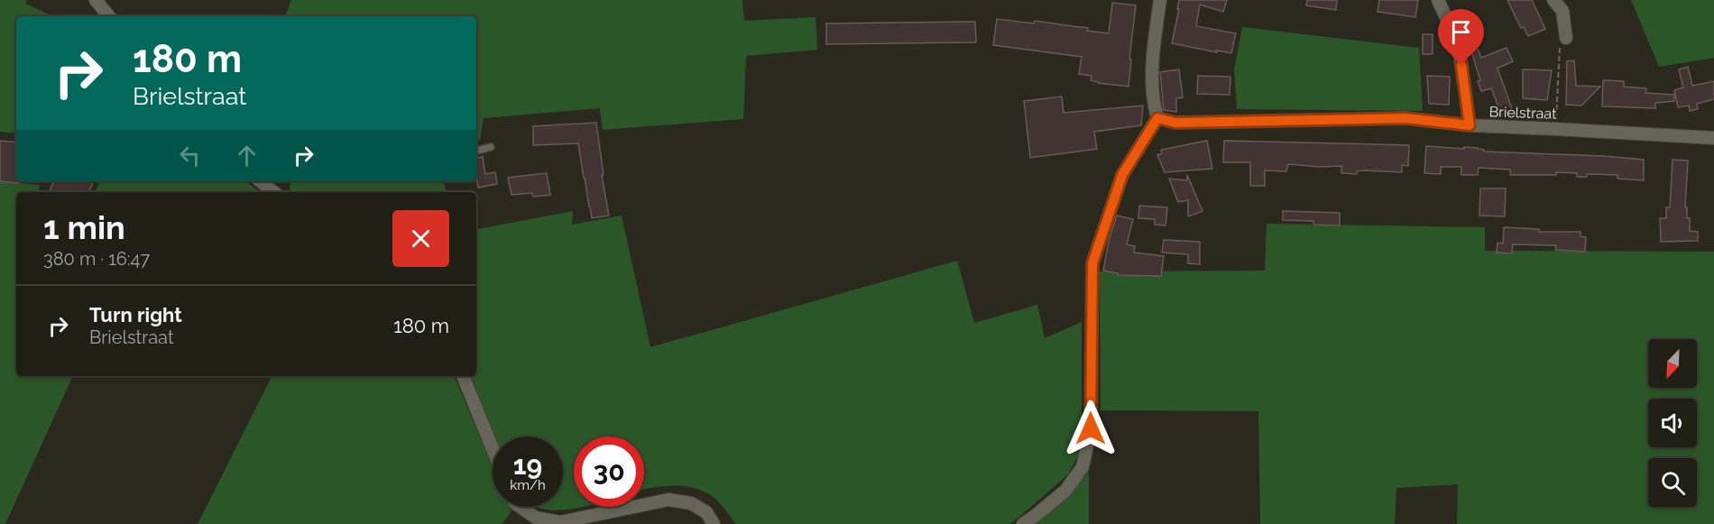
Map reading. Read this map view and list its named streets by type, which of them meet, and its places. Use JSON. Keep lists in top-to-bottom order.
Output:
{
  "streets": {
    "street": ["Brielstraat"]
  },
  "north": "bottom left",
  "page": {
    "turn": ["180 m", "Brielstraat"],
    "heading": ["1 min", "380 m · 16:47"],
    "list": [
      {
        "name": "Turn right",
        "note": "Brielstraat",
        "value": "180 m"
      }
    ],
    "speed": "19 km/h",
    "limit": "30"
  }
}
